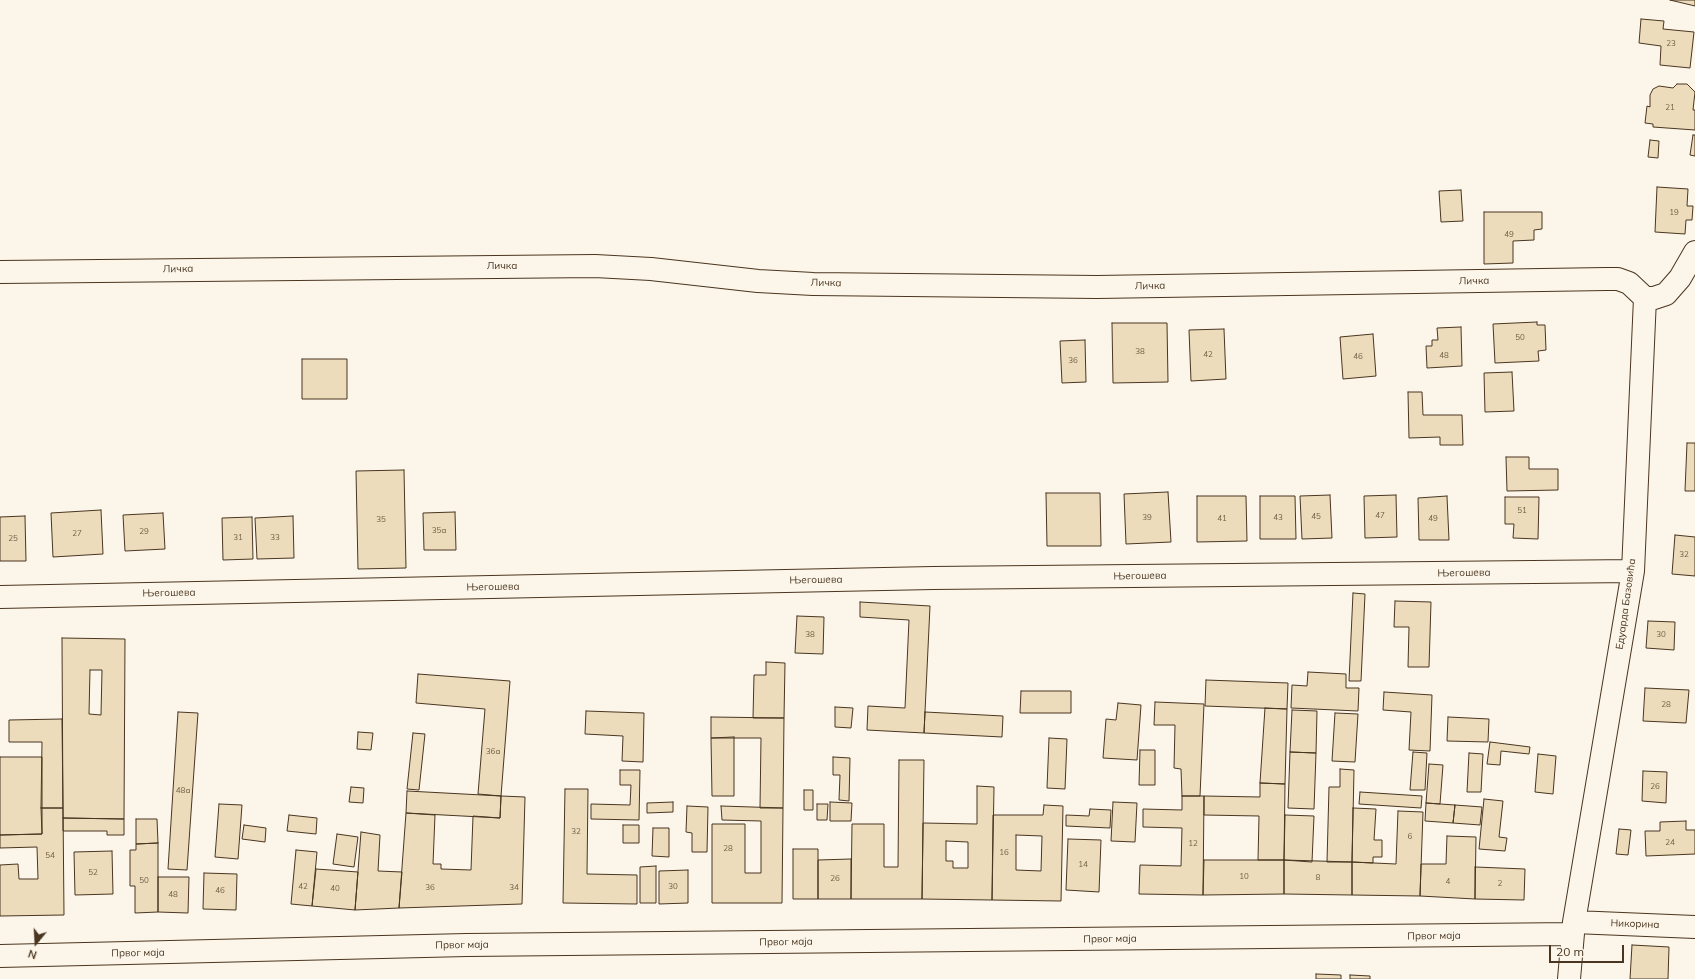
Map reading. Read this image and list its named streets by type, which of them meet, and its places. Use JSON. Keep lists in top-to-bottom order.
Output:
{
  "streets": {
    "street": [
      "Личка",
      "Његошева",
      "Едуарда Базовића",
      "Никорина",
      "Првог маја"
    ]
  },
  "crossings": [
    ["Личка", "Едуарда Базовића"],
    ["Његошева", "Едуарда Базовића"],
    ["Едуарда Базовића", "Никорина"],
    ["Едуарда Базовића", "Првог маја"],
    ["Никорина", "Првог маја"]
  ],
  "house_numbers": [
    "23",
    "21",
    "19",
    "49",
    "50",
    "38",
    "42",
    "48",
    "46",
    "36",
    "51",
    "47",
    "45",
    "39",
    "43",
    "41",
    "49",
    "35",
    "35a",
    "29",
    "27",
    "31",
    "33",
    "25",
    "32",
    "38",
    "30",
    "28",
    "36a",
    "26",
    "48a",
    "32",
    "6",
    "24",
    "12",
    "28",
    "16",
    "54",
    "14",
    "52",
    "10",
    "8",
    "26",
    "50",
    "4",
    "2",
    "42",
    "30",
    "36",
    "34",
    "40",
    "46",
    "48"
  ],
  "scale_bar": "20 m",
  "north": "bottom"
}
